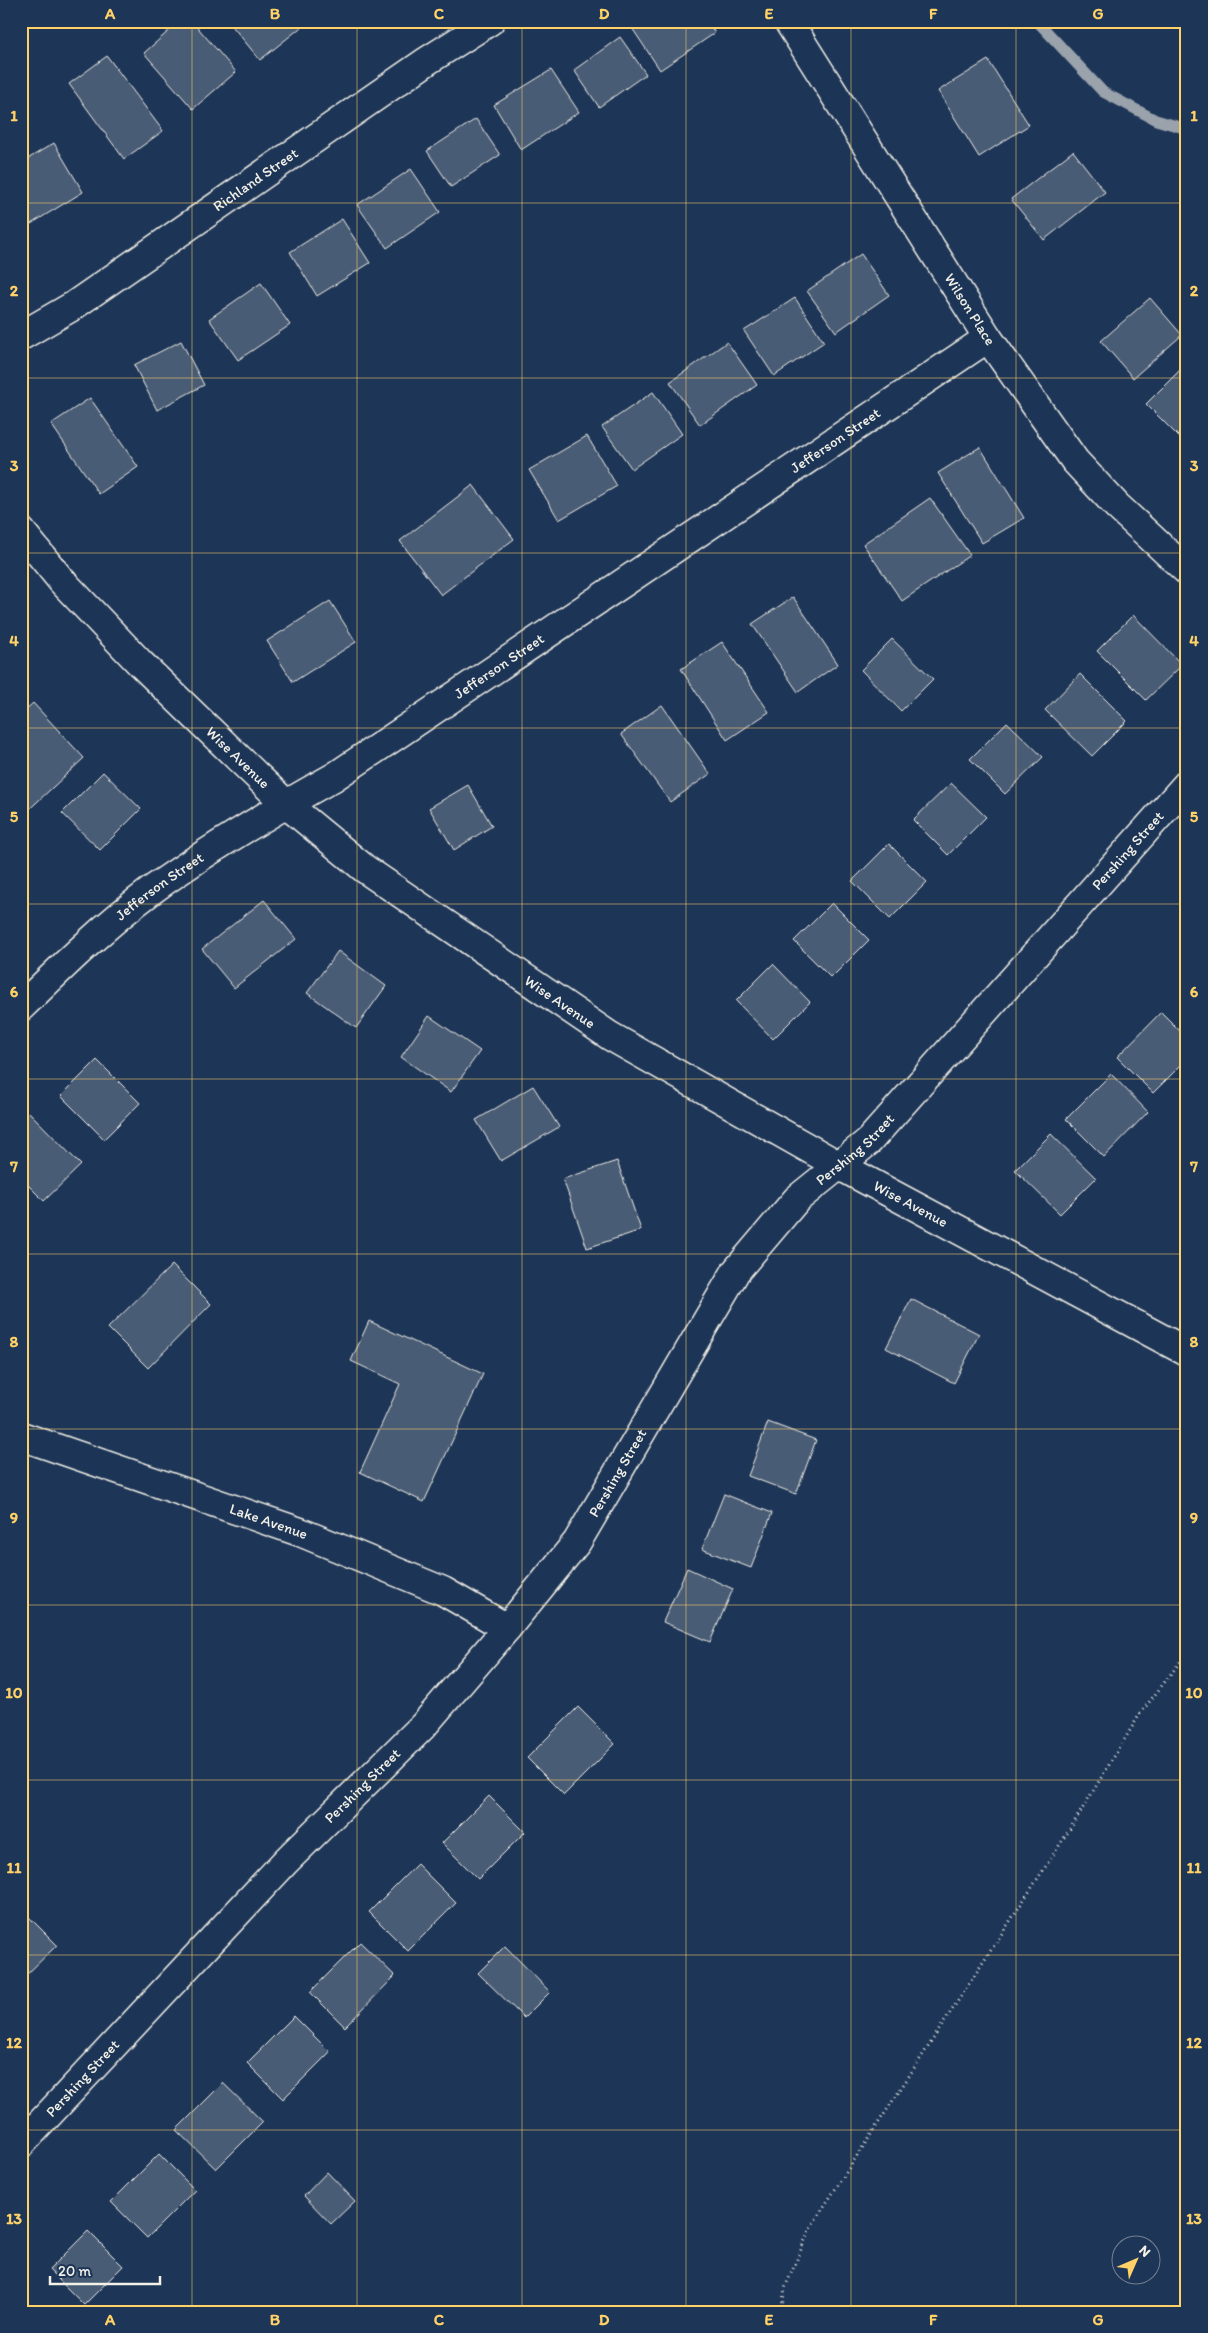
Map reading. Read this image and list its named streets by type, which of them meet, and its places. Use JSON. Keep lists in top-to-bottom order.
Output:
{
  "streets": {
    "street": [
      "Richland Street",
      "Wilson Place",
      "Jefferson Street",
      "Wise Avenue",
      "Pershing Street",
      "Lake Avenue"
    ]
  },
  "crossings": [
    ["Wilson Place", "Jefferson Street"],
    ["Jefferson Street", "Wise Avenue"],
    ["Wise Avenue", "Pershing Street"],
    ["Pershing Street", "Lake Avenue"]
  ],
  "scale_bar": "20 m",
  "north": "top right",
  "grid": {
    "columns": [
      "A",
      "B",
      "C",
      "D",
      "E",
      "F",
      "G"
    ],
    "rows": [
      "1",
      "2",
      "3",
      "4",
      "5",
      "6",
      "7",
      "8",
      "9",
      "10",
      "11",
      "12",
      "13"
    ]
  }
}
